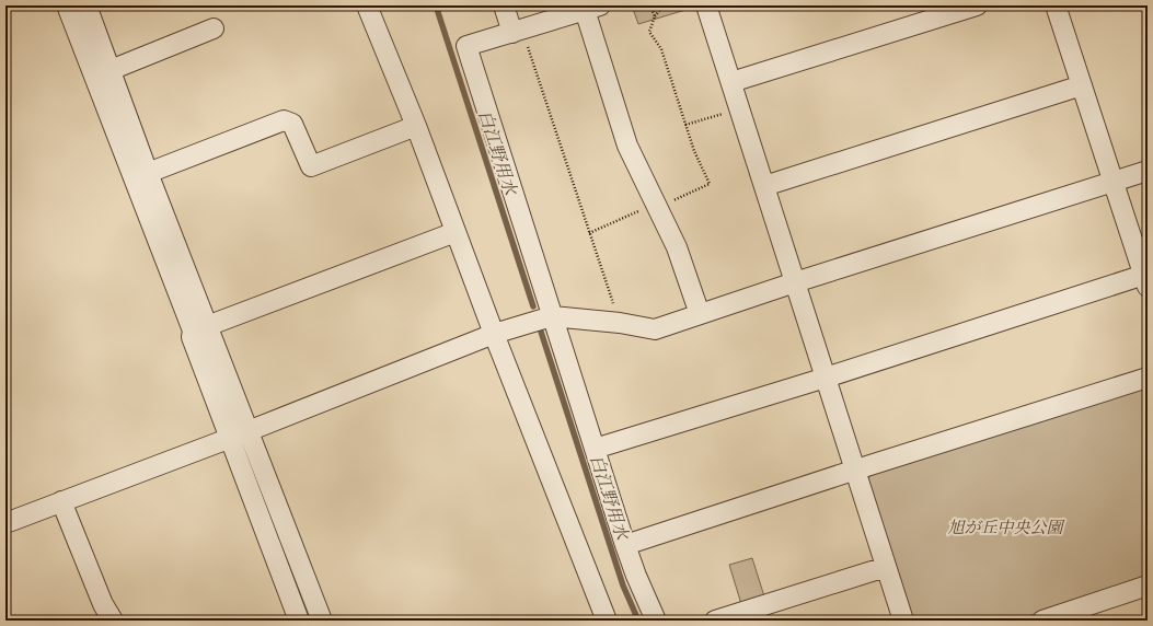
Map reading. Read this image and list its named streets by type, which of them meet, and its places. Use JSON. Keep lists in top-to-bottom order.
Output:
{
  "water": ["白江野用水"],
  "parks": ["旭が丘中央公園"]
}
